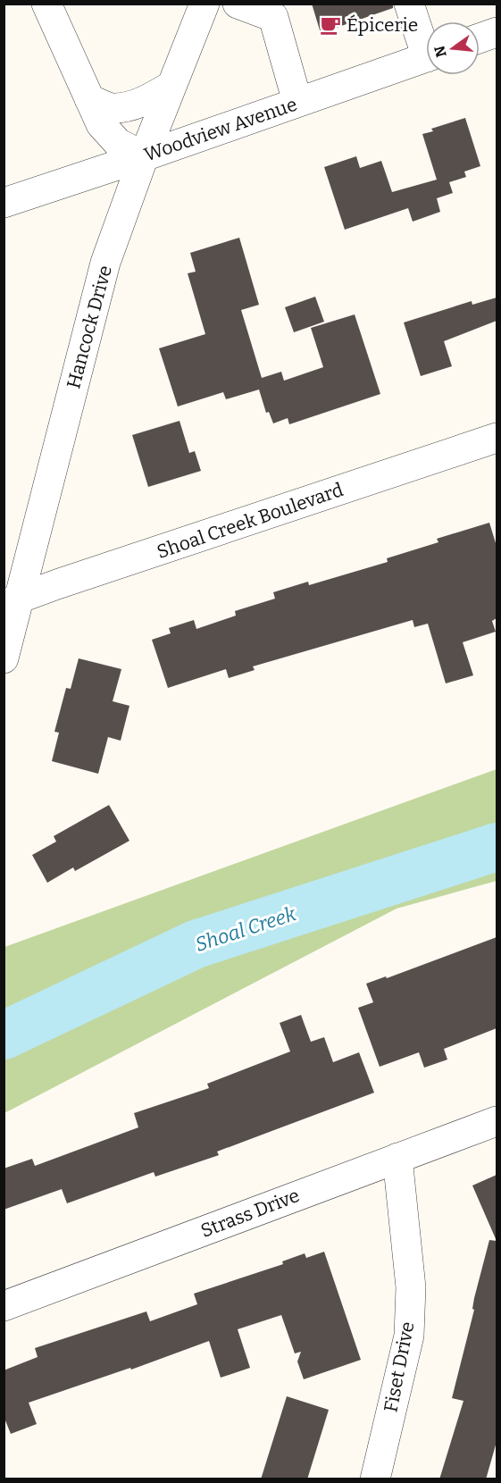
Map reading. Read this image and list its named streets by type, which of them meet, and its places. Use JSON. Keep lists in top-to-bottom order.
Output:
{
  "streets": {
    "street": [
      "Woodview Avenue",
      "Hancock Drive",
      "Shoal Creek Boulevard",
      "Strass Drive",
      "Fiset Drive"
    ]
  },
  "crossings": [
    ["Woodview Avenue", "Hancock Drive"],
    ["Hancock Drive", "Shoal Creek Boulevard"],
    ["Strass Drive", "Fiset Drive"]
  ],
  "water": ["Shoal Creek"],
  "places": {
    "cafe": ["Épicerie"]
  },
  "north": "left"
}
